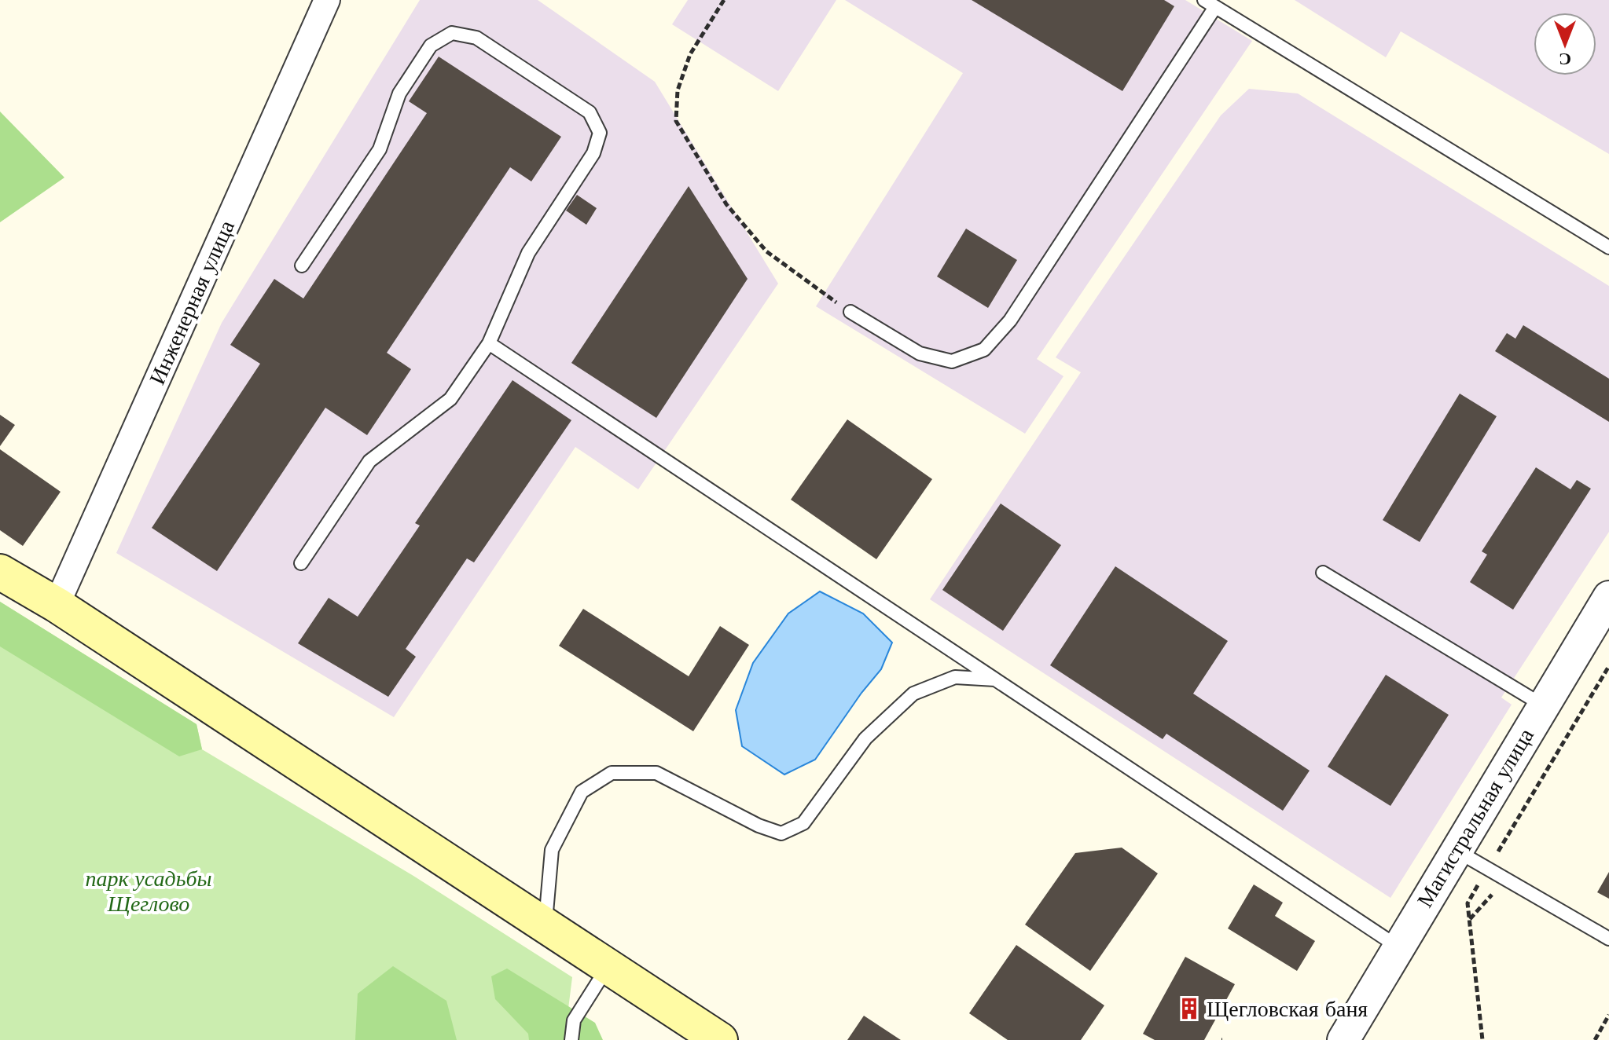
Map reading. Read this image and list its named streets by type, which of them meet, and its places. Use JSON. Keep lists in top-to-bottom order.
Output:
{
  "streets": {
    "street": ["Инженерная улица", "Магистральная улица"]
  },
  "parks": ["парк усадьбы Щеглово"],
  "places": {
    "building": ["Щегловская баня"]
  },
  "north": "bottom"
}
